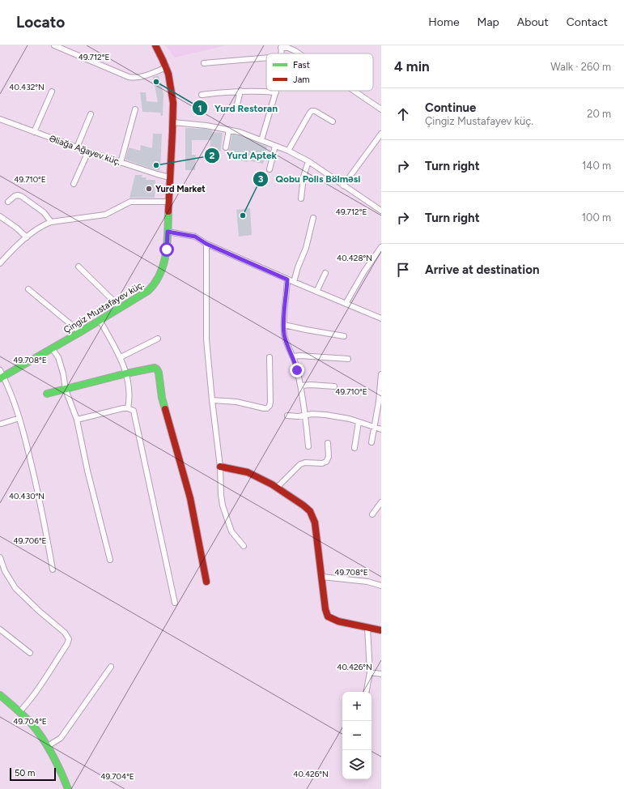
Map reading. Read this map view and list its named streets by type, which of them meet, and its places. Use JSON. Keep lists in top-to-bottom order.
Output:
{
  "streets": {
    "street": ["Əliağa Ağayev küç.", "Çingiz Mustafayev küç."]
  },
  "crossings": [
    ["Əliağa Ağayev küç.", "Çingiz Mustafayev küç."]
  ],
  "places": [
    "Yurd Restoran",
    "Yurd Aptek",
    "Yurd Market",
    "Qobu Polis Bölməsi"
  ],
  "legend": ["Fast", "Jam"],
  "scale_bar": "50 m",
  "page": {
    "header": "Locato",
    "nav": [
      "Home",
      "Map",
      "About",
      "Contact"
    ],
    "heading": ["4 min", "Walk · 260 m"],
    "list": [
      ["Continue", "Çingiz Mustafayev küç.", "20 m"],
      ["Turn right", "140 m"],
      ["Turn right", "100 m"],
      "Arrive at destination"
    ],
    "map_buttons": ["+", "−"],
    "scale": "50 m"
  },
  "coordinates": [
    "49.712°E",
    "40.432°N",
    "49.710°E",
    "40.428°N",
    "49.708°E",
    "40.430°N",
    "49.706°E",
    "40.426°N",
    "49.704°E"
  ]
}
